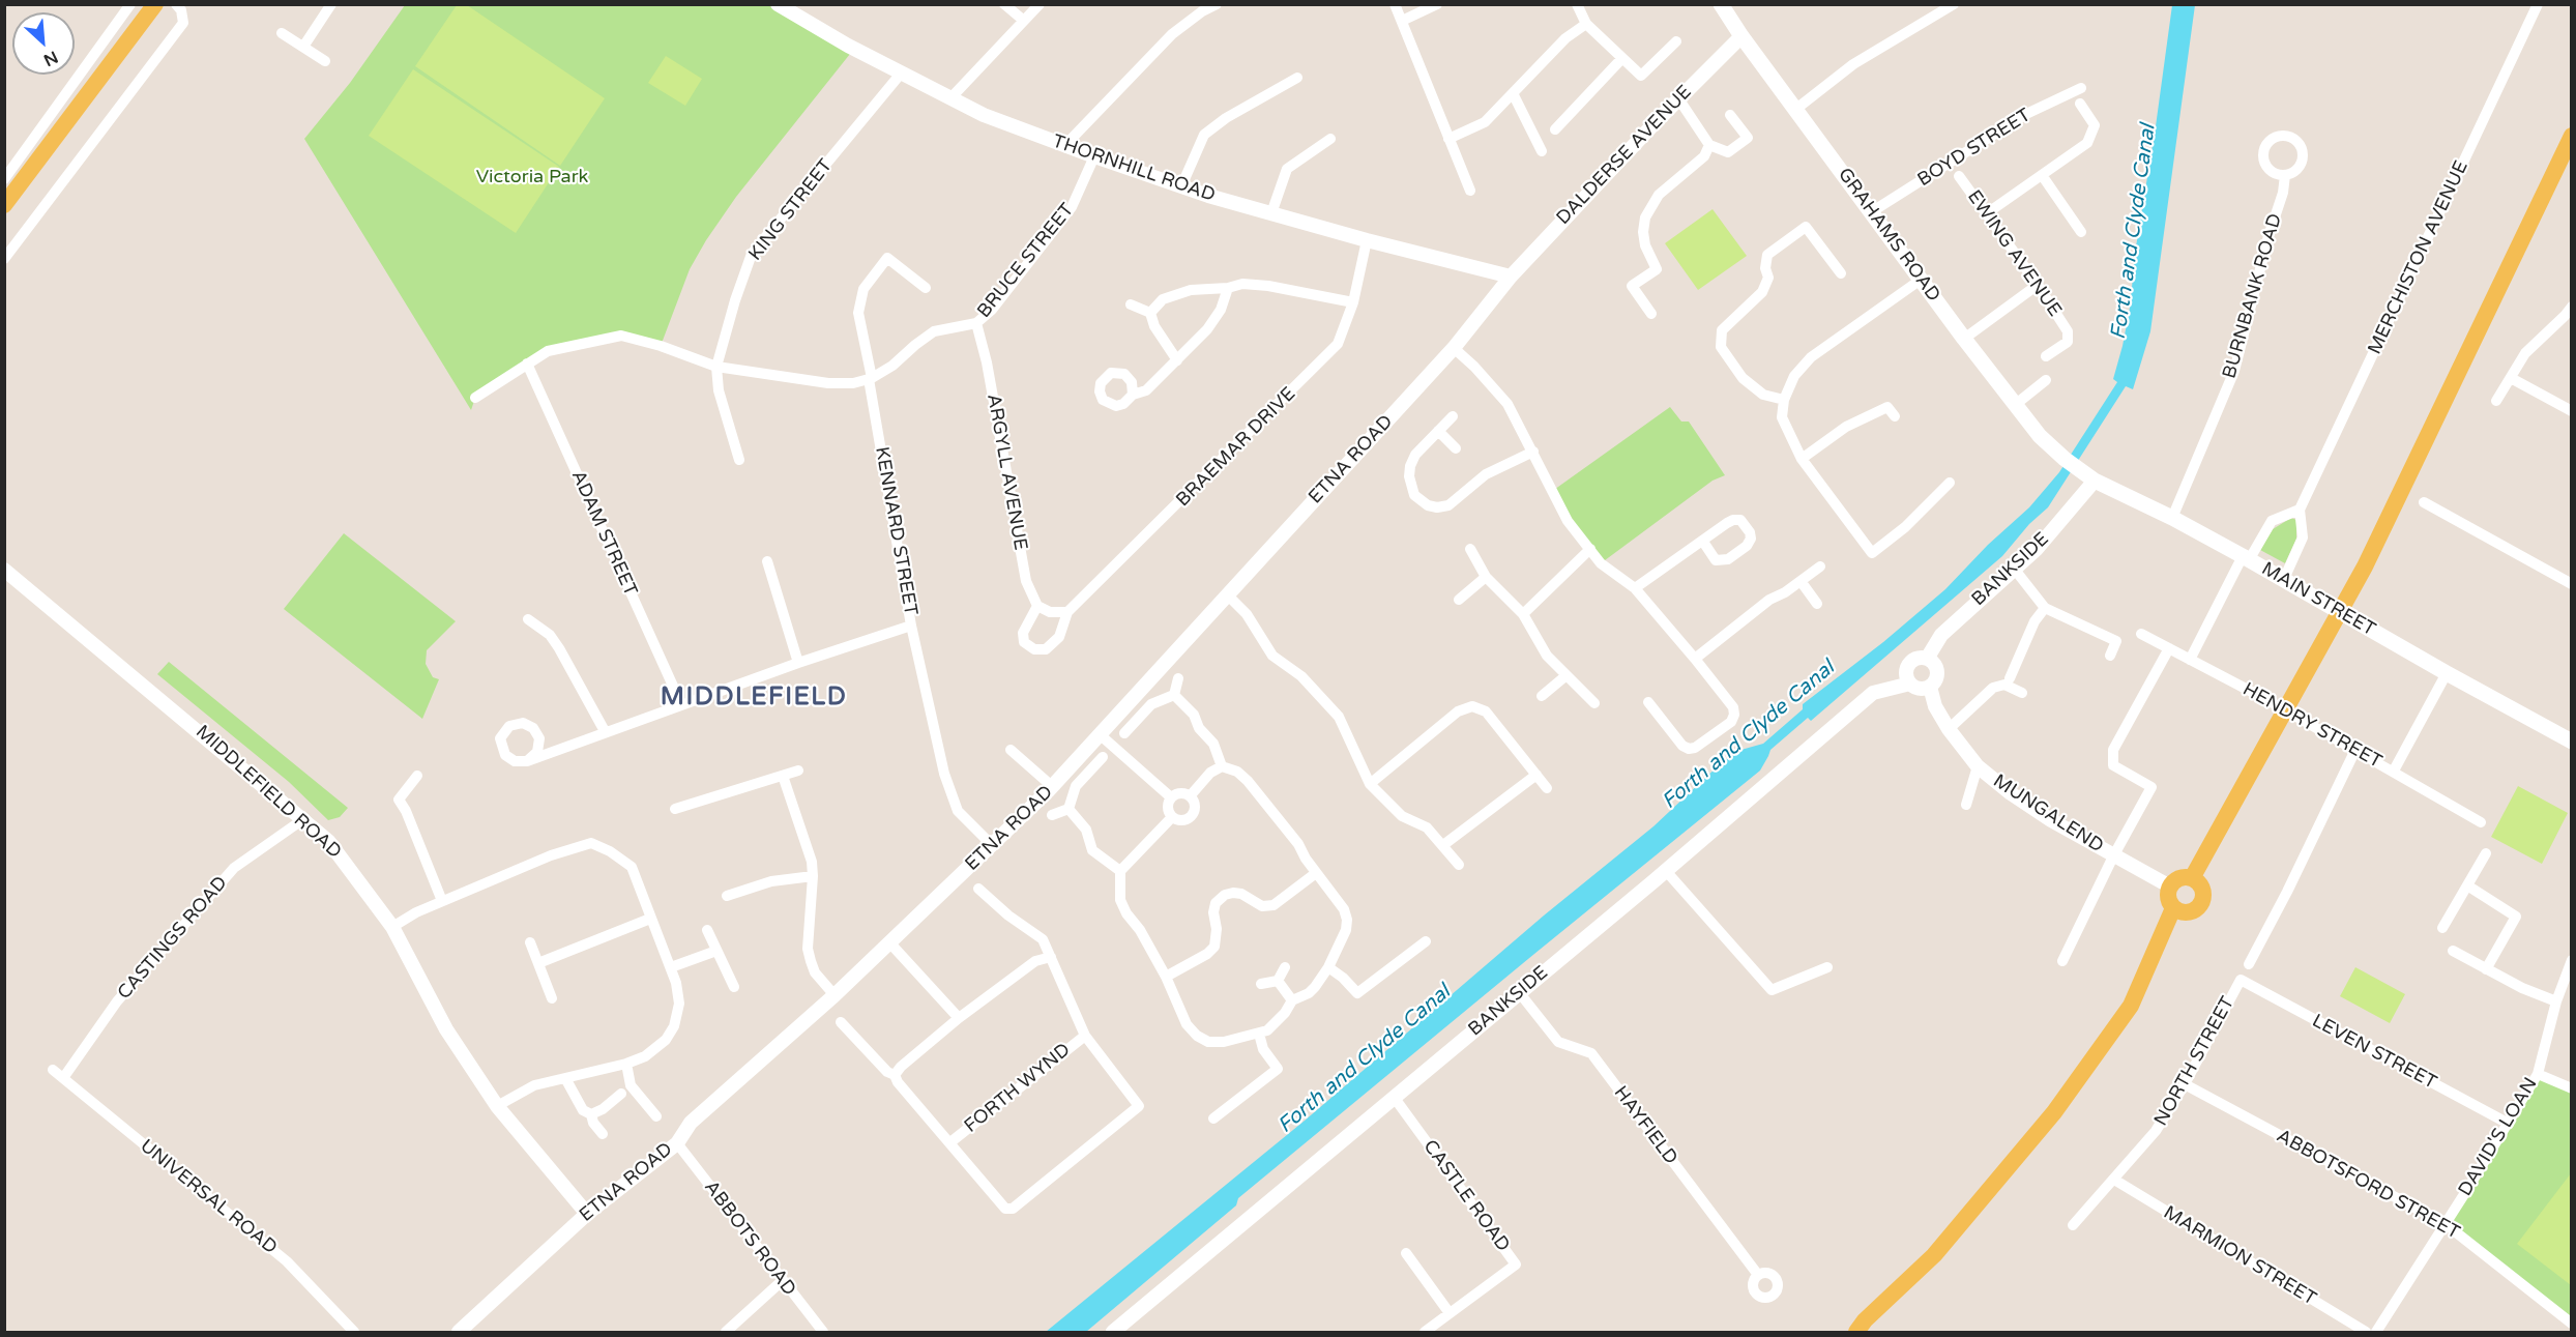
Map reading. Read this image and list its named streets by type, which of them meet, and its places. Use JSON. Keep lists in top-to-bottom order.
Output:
{
  "streets": {
    "main road": ["GRAHAMS ROAD", "MAIN STREET"],
    "street": [
      "BOYD STREET",
      "DALDERSE AVENUE",
      "THORNHILL ROAD",
      "KING STREET",
      "EWING AVENUE",
      "MERCHISTON AVENUE",
      "BRUCE STREET",
      "BURNBANK ROAD",
      "BRAEMAR DRIVE",
      "ETNA ROAD",
      "ARGYLL AVENUE",
      "KENNARD STREET",
      "ADAM STREET",
      "BANKSIDE",
      "HENDRY STREET",
      "MIDDLEFIELD ROAD",
      "MUNGALEND",
      "CASTINGS ROAD",
      "LEVEN STREET",
      "NORTH STREET",
      "FORTH WYND",
      "HAYFIELD",
      "DAVID'S LOAN",
      "ABBOTSFORD STREET",
      "CASTLE ROAD",
      "UNIVERSAL ROAD",
      "ABBOTS ROAD",
      "MARMION STREET"
    ]
  },
  "crossings": [
    ["BOYD STREET", "GRAHAMS ROAD"],
    ["DALDERSE AVENUE", "THORNHILL ROAD"],
    ["DALDERSE AVENUE", "GRAHAMS ROAD"],
    ["DALDERSE AVENUE", "ETNA ROAD"],
    ["THORNHILL ROAD", "KING STREET"],
    ["THORNHILL ROAD", "BRUCE STREET"],
    ["THORNHILL ROAD", "BRAEMAR DRIVE"],
    ["THORNHILL ROAD", "ETNA ROAD"],
    ["GRAHAMS ROAD", "MAIN STREET"],
    ["MERCHISTON AVENUE", "MAIN STREET"],
    ["BRUCE STREET", "ARGYLL AVENUE"],
    ["BRUCE STREET", "KENNARD STREET"],
    ["BURNBANK ROAD", "MAIN STREET"],
    ["ETNA ROAD", "KENNARD STREET"],
    ["ETNA ROAD", "MIDDLEFIELD ROAD"],
    ["ETNA ROAD", "ABBOTS ROAD"],
    ["BANKSIDE", "MAIN STREET"],
    ["BANKSIDE", "MUNGALEND"],
    ["BANKSIDE", "HAYFIELD"],
    ["BANKSIDE", "CASTLE ROAD"],
    ["MIDDLEFIELD ROAD", "CASTINGS ROAD"],
    ["CASTINGS ROAD", "UNIVERSAL ROAD"],
    ["LEVEN STREET", "NORTH STREET"],
    ["LEVEN STREET", "DAVID'S LOAN"],
    ["NORTH STREET", "ABBOTSFORD STREET"],
    ["NORTH STREET", "MARMION STREET"],
    ["DAVID'S LOAN", "ABBOTSFORD STREET"]
  ],
  "districts": ["MIDDLEFIELD"],
  "water": ["Forth and Clyde Canal"],
  "parks": ["Victoria Park"],
  "north": "bottom right"
}
